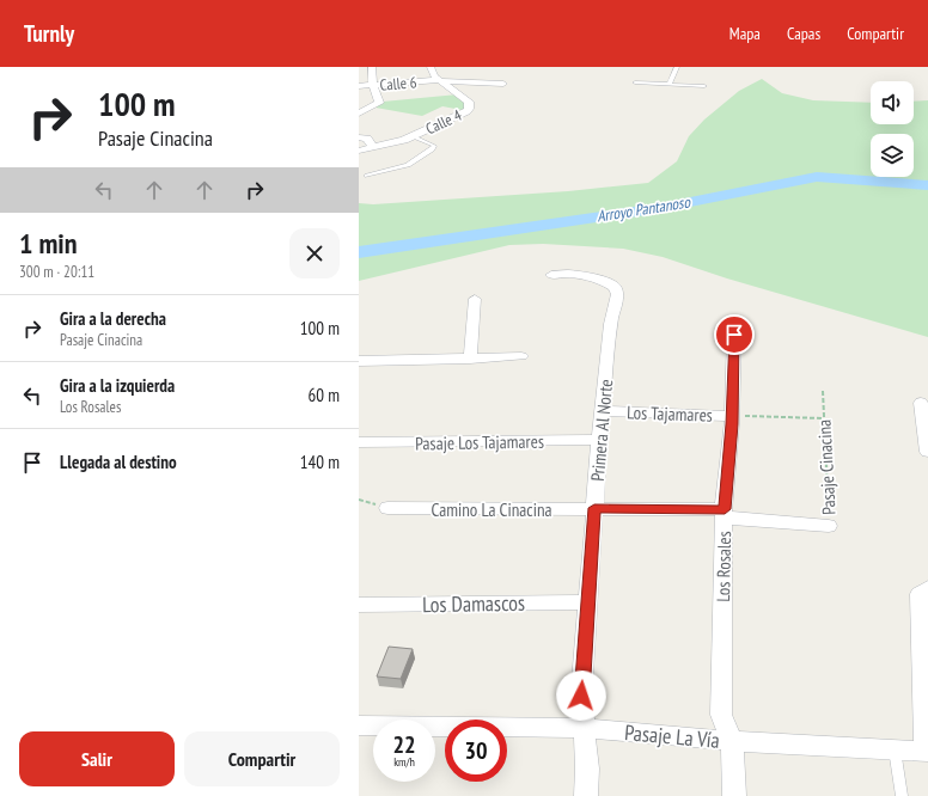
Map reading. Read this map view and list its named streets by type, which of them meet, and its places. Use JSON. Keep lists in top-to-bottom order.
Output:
{
  "streets": {
    "street": [
      "Calle 6",
      "Calle 4",
      "Los Tajamares",
      "Primera Al Norte",
      "Pasaje Los Tajamares",
      "Pasaje Cinacina",
      "Camino La Cinacina",
      "Los Rosales",
      "Los Damascos",
      "Pasaje La Vía"
    ]
  },
  "crossings": [
    ["Calle 6", "Calle 4"],
    ["Los Tajamares", "Primera Al Norte"],
    ["Los Tajamares", "Pasaje Cinacina"],
    ["Los Tajamares", "Los Rosales"],
    ["Primera Al Norte", "Pasaje Los Tajamares"],
    ["Primera Al Norte", "Pasaje Cinacina"],
    ["Primera Al Norte", "Camino La Cinacina"],
    ["Primera Al Norte", "Los Damascos"],
    ["Primera Al Norte", "Pasaje La Vía"],
    ["Pasaje Cinacina", "Camino La Cinacina"],
    ["Pasaje Cinacina", "Los Rosales"],
    ["Los Rosales", "Pasaje La Vía"]
  ],
  "water": ["Arroyo Pantanoso"],
  "page": {
    "header": "Turnly",
    "nav": ["Mapa", "Capas", "Compartir"],
    "turn": ["100 m", "Pasaje Cinacina"],
    "heading": ["1 min", "300 m · 20:11"],
    "list": [
      {
        "name": "Gira a la derecha",
        "note": "Pasaje Cinacina",
        "value": "100 m"
      },
      {
        "name": "Gira a la izquierda",
        "note": "Los Rosales",
        "value": "60 m"
      },
      {
        "name": "Llegada al destino",
        "value": "140 m"
      }
    ],
    "speed": "22 km/h",
    "limit": "30",
    "buttons": ["Salir", "Compartir"]
  }
}
